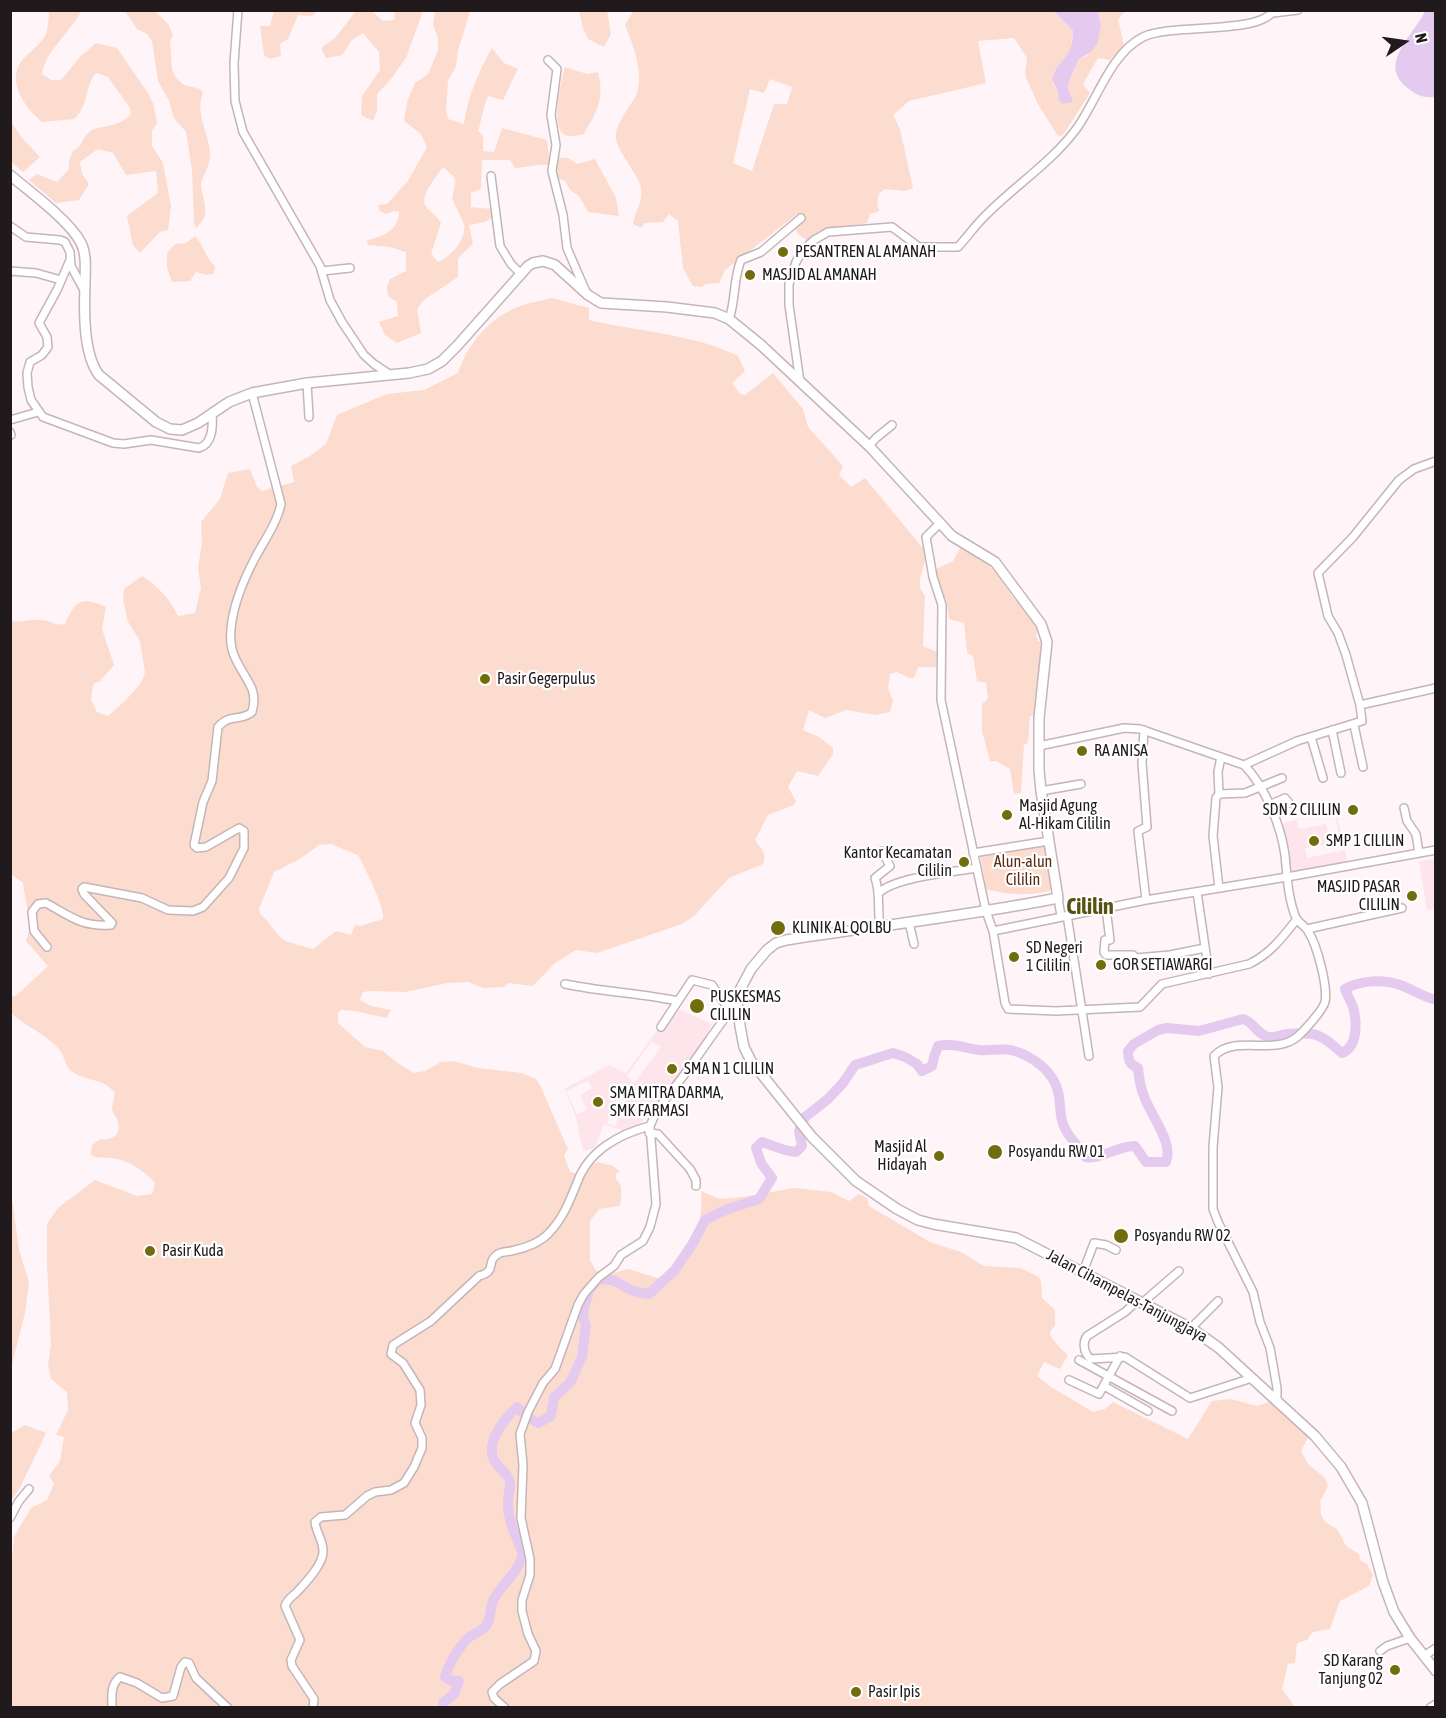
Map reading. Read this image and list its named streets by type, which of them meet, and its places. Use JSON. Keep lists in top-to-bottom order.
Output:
{
  "streets": {
    "main road": ["Jalan Cihampelas-Tanjungjaya"]
  },
  "districts": ["Cililin"],
  "parks": ["Alun-alun Cililin"],
  "places": [
    "PESANTREN AL AMANAH",
    "MASJID AL AMANAH",
    "Pasir Gegerpulus",
    "RA ANISA",
    "SDN 2 CILILIN",
    "Masjid Agung Al-Hikam Cililin",
    "SMP 1 CILILIN",
    "Kantor Kecamatan Cililin",
    "MASJID PASAR CILILIN",
    "KLINIK AL QOLBU",
    "SD Negeri 1 Cililin",
    "GOR SETIAWARGI",
    "PUSKESMAS CILILIN",
    "SMA N 1 CILILIN",
    "SMA MITRA DARMA, SMK FARMASI",
    "Posyandu RW 01",
    "Masjid Al Hidayah",
    "Posyandu RW 02",
    "Pasir Kuda",
    "SD Karang Tanjung 02",
    "Pasir Ipis"
  ],
  "north": "right"
}
